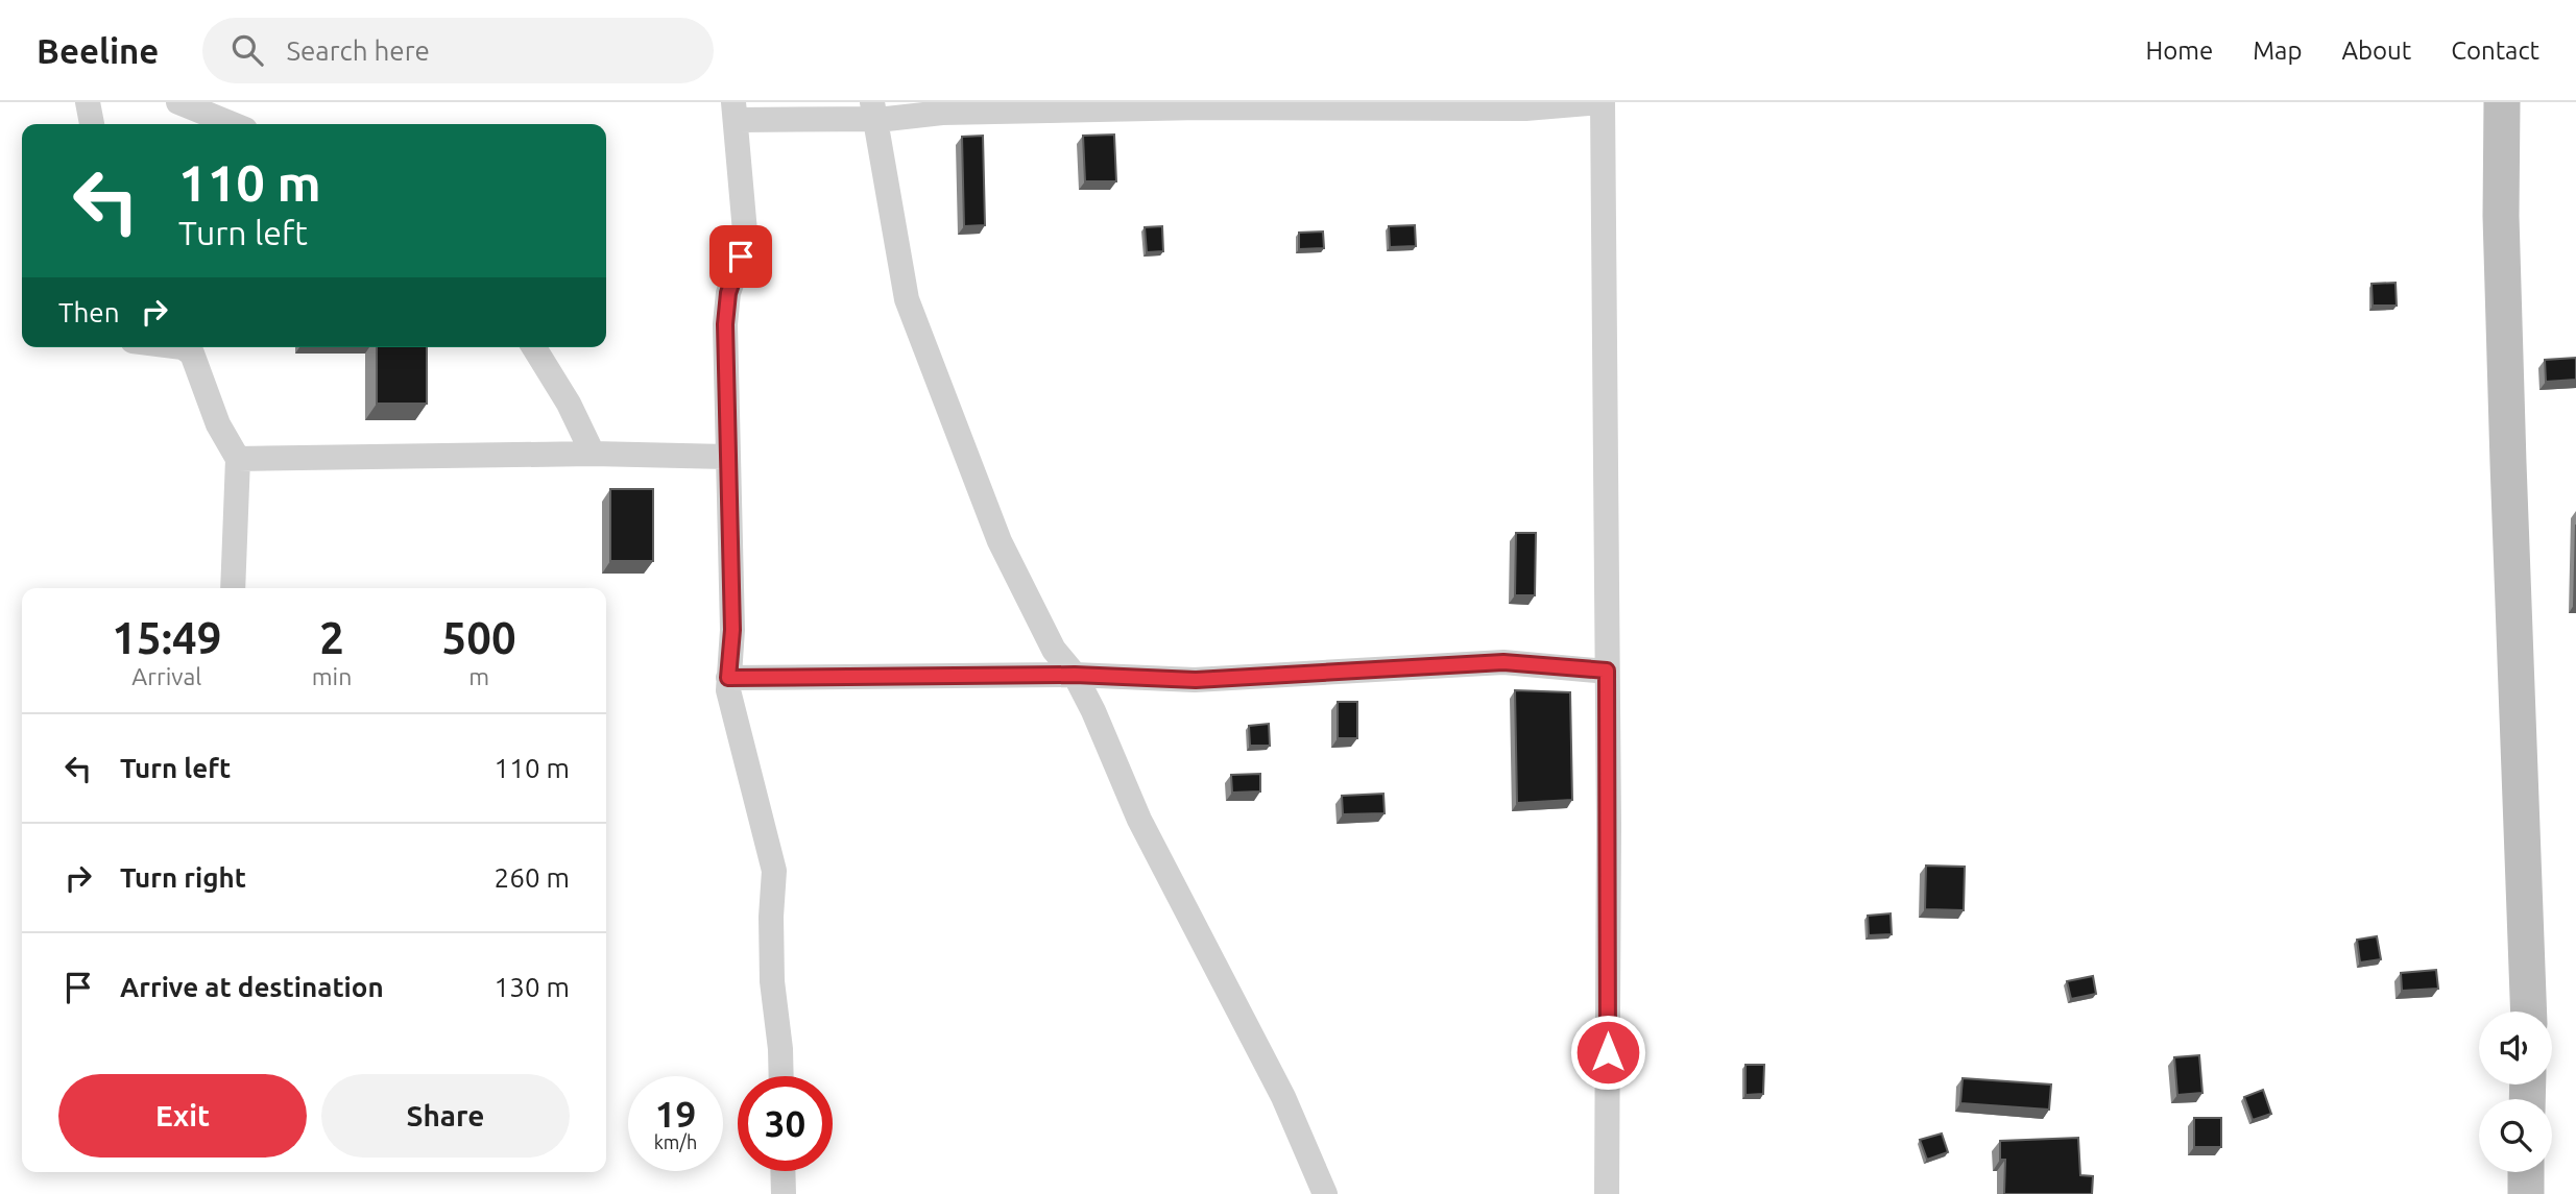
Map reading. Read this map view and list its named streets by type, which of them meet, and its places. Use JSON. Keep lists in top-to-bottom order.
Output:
{
  "page": {
    "header": "Beeline",
    "search": "Search here",
    "nav": [
      "Home",
      "Map",
      "About",
      "Contact"
    ],
    "turn": ["110 m", "Turn left"],
    "then": "Then",
    "eta": [
      "15:49",
      "Arrival",
      "2",
      "min",
      "500",
      "m"
    ],
    "list": [
      {
        "name": "Turn left",
        "value": "110 m"
      },
      {
        "name": "Turn right",
        "value": "260 m"
      },
      {
        "name": "Arrive at destination",
        "value": "130 m"
      }
    ],
    "buttons": ["Exit", "Share"],
    "speed": "19 km/h",
    "limit": "30"
  }
}
